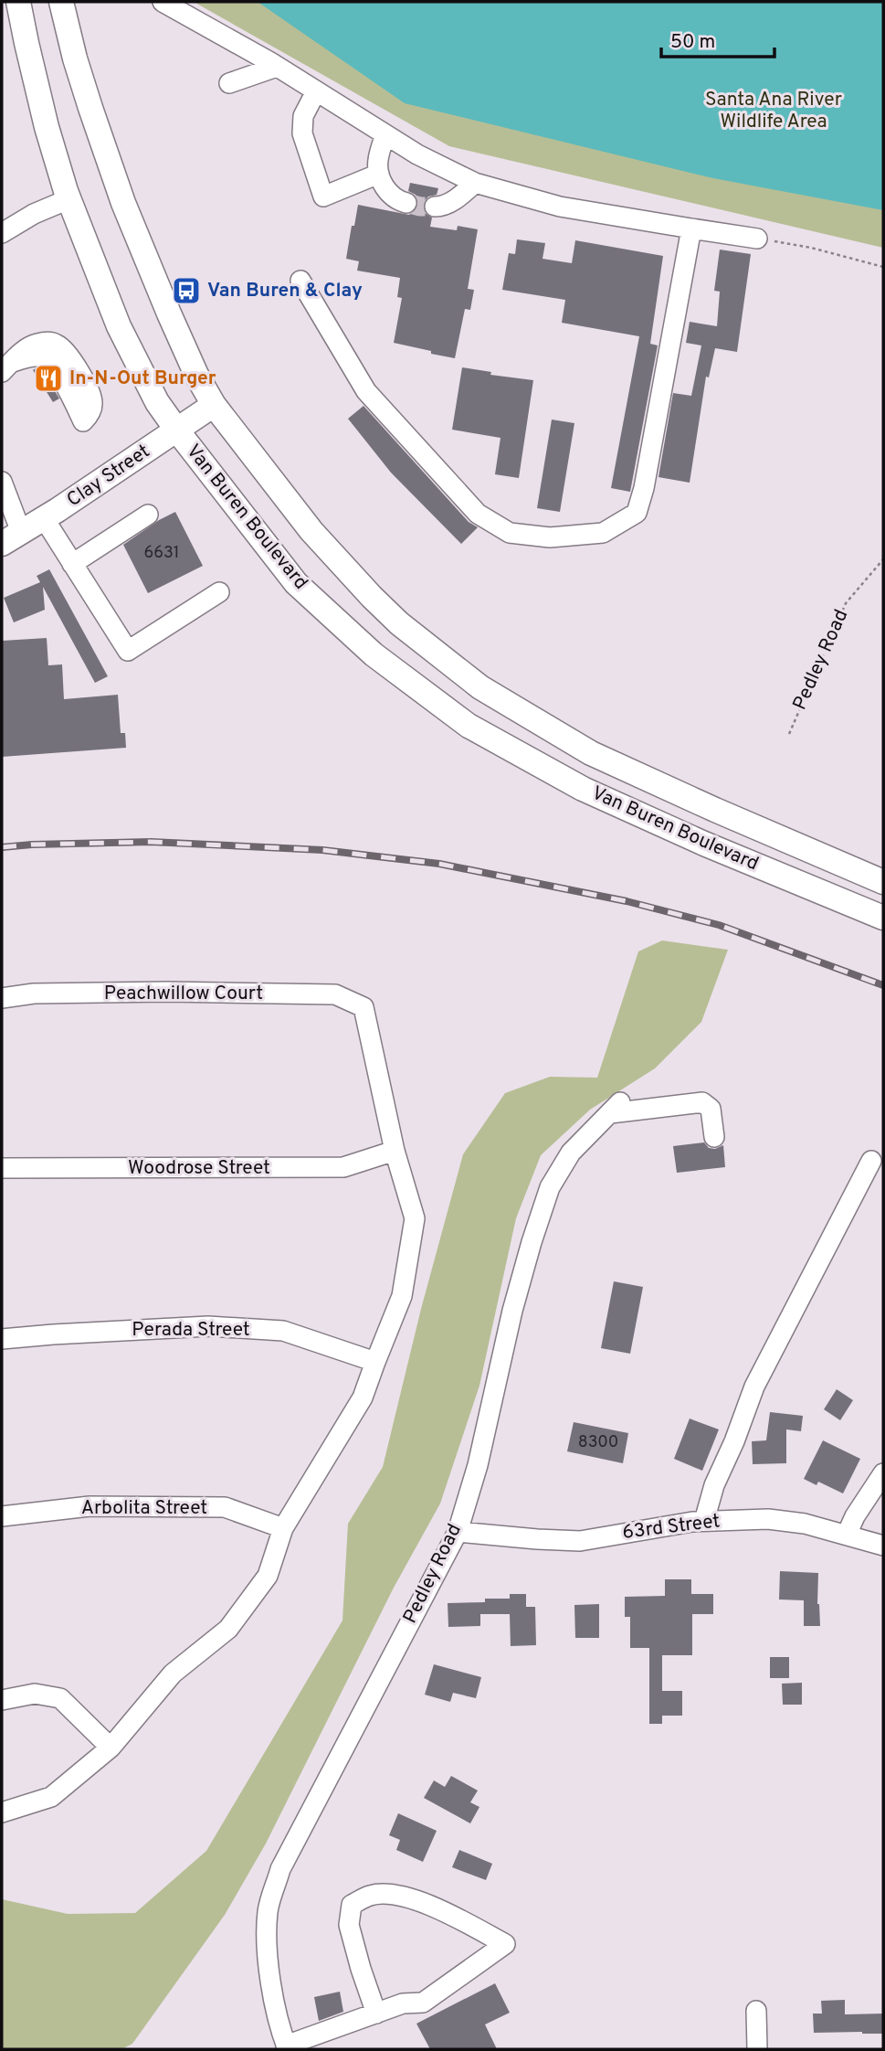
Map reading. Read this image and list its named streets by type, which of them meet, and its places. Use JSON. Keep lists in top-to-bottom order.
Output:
{
  "streets": {
    "main road": ["Clay Street", "Van Buren Boulevard"],
    "street": [
      "Pedley Road",
      "Peachwillow Court",
      "Woodrose Street",
      "Perada Street",
      "Arbolita Street",
      "63rd Street"
    ]
  },
  "crossings": [
    ["Clay Street", "Van Buren Boulevard"],
    ["Pedley Road", "63rd Street"],
    ["Peachwillow Court", "Woodrose Street"]
  ],
  "parks": ["Santa Ana River Wildlife Area"],
  "places": {
    "bus stop": ["Van Buren & Clay"],
    "restaurant": ["In-N-Out Burger"]
  },
  "house_numbers": ["6631", "8300"],
  "scale_bar": "50 m"
}
